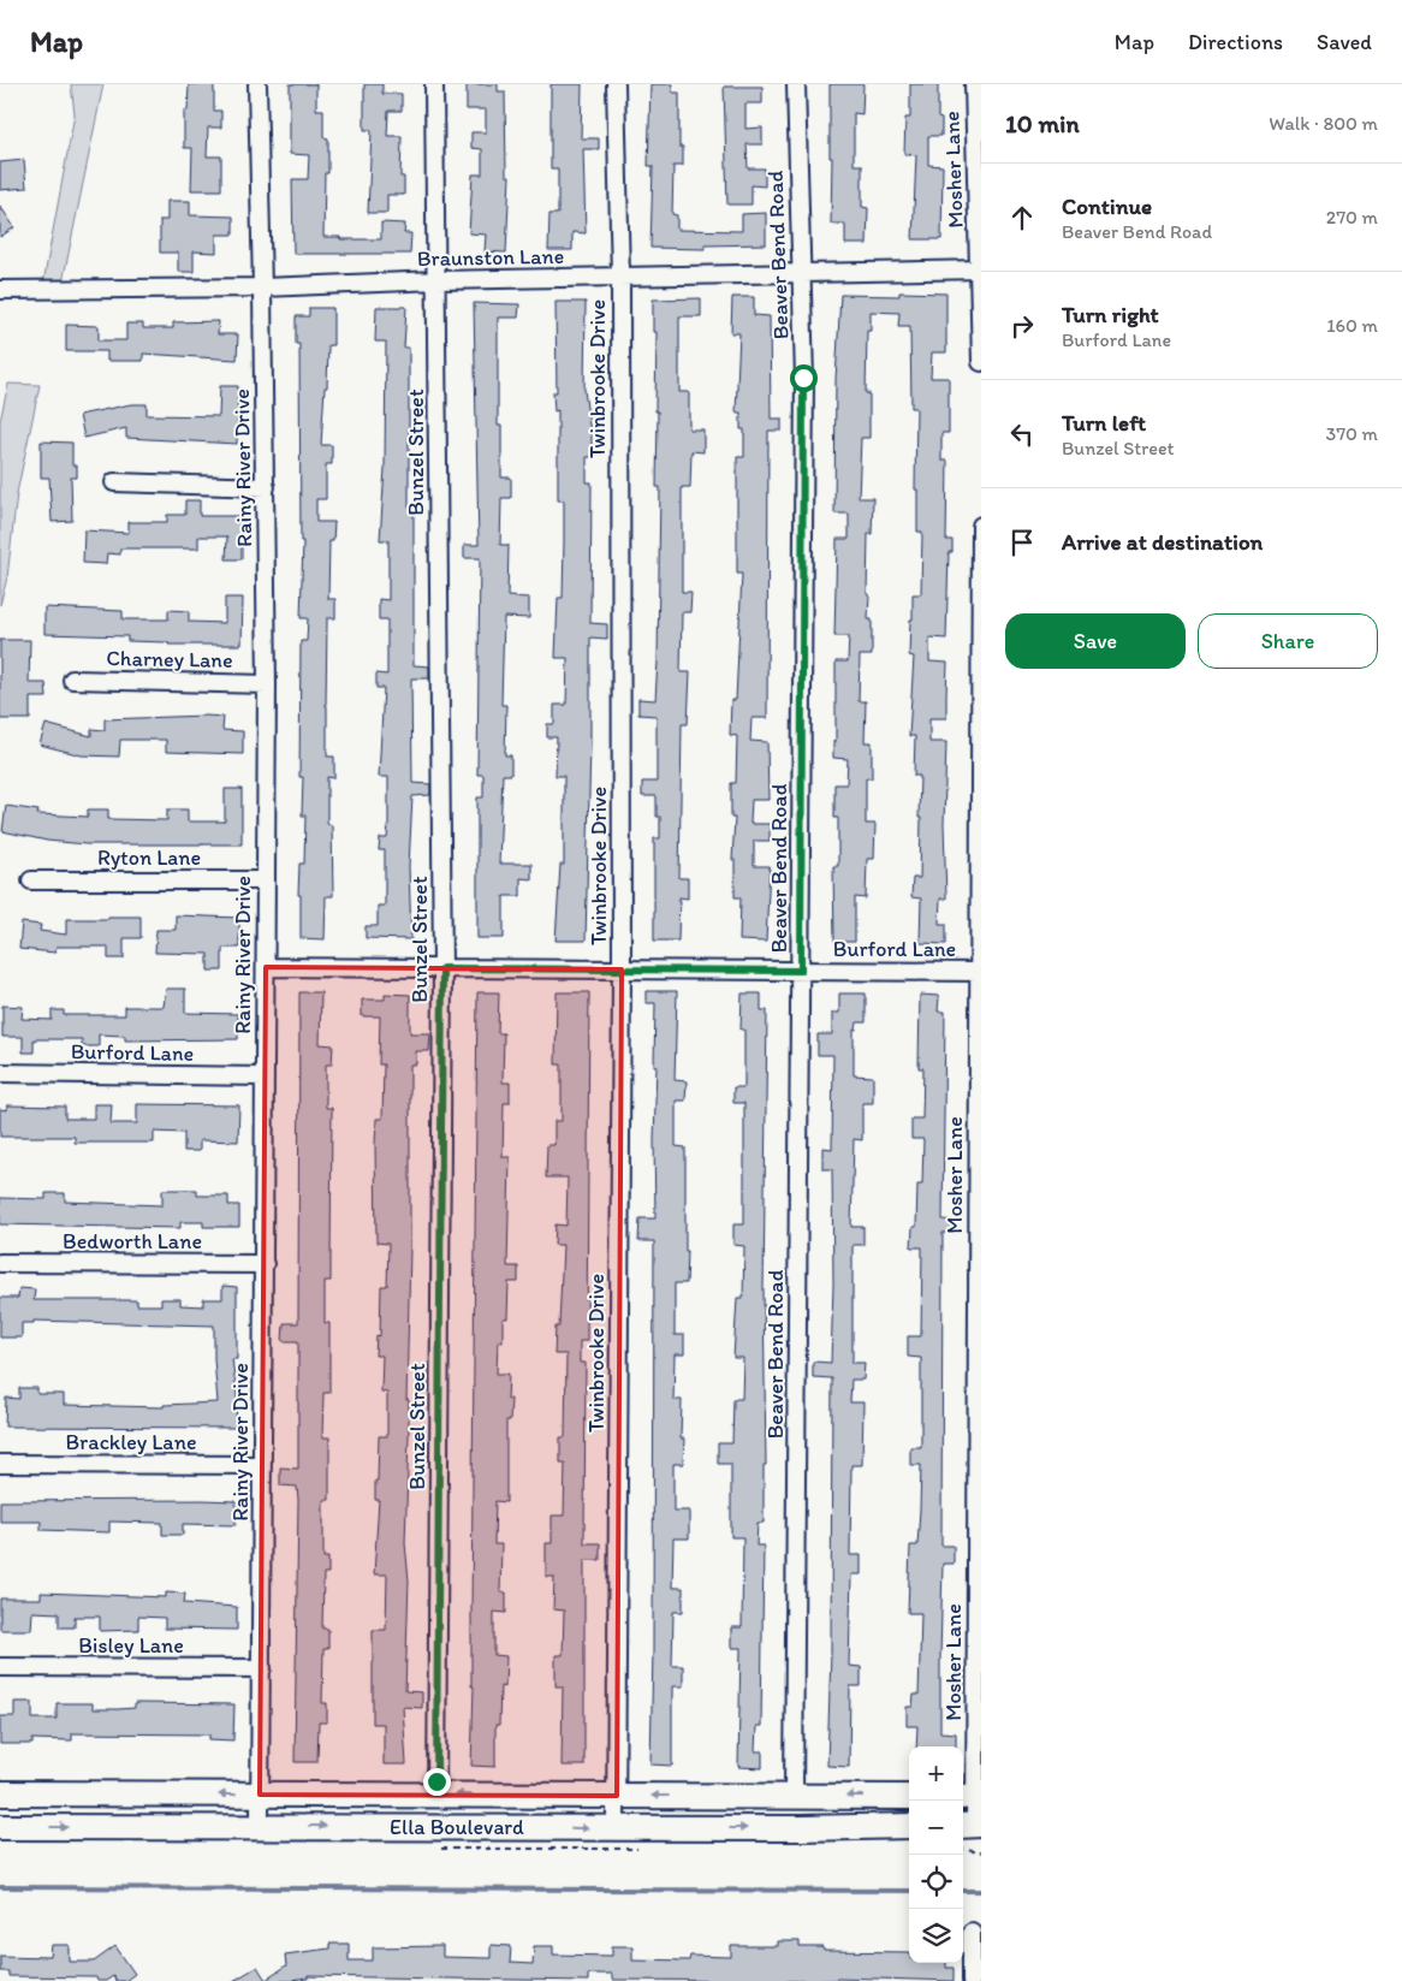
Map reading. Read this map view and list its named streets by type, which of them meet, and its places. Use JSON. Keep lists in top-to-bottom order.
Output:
{
  "streets": {
    "main road": ["Ella Boulevard"],
    "street": [
      "Mosher Lane",
      "Beaver Bend Road",
      "Braunston Lane",
      "Twinbrooke Drive",
      "Bunzel Street",
      "Rainy River Drive",
      "Charney Lane",
      "Ryton Lane",
      "Burford Lane",
      "Bedworth Lane",
      "Brackley Lane",
      "Bisley Lane"
    ]
  },
  "crossings": [
    ["Mosher Lane", "Braunston Lane"],
    ["Mosher Lane", "Burford Lane"],
    ["Beaver Bend Road", "Braunston Lane"],
    ["Beaver Bend Road", "Burford Lane"],
    ["Beaver Bend Road", "Ella Boulevard"],
    ["Braunston Lane", "Twinbrooke Drive"],
    ["Braunston Lane", "Bunzel Street"],
    ["Braunston Lane", "Rainy River Drive"],
    ["Twinbrooke Drive", "Burford Lane"],
    ["Twinbrooke Drive", "Ella Boulevard"],
    ["Bunzel Street", "Burford Lane"],
    ["Bunzel Street", "Ella Boulevard"],
    ["Rainy River Drive", "Charney Lane"],
    ["Rainy River Drive", "Ryton Lane"],
    ["Rainy River Drive", "Burford Lane"],
    ["Rainy River Drive", "Bedworth Lane"],
    ["Rainy River Drive", "Brackley Lane"],
    ["Rainy River Drive", "Bisley Lane"],
    ["Rainy River Drive", "Ella Boulevard"]
  ],
  "page": {
    "header": "Map",
    "nav": ["Map", "Directions", "Saved"],
    "heading": ["10 min", "Walk · 800 m"],
    "list": [
      ["Continue", "Beaver Bend Road", "270 m"],
      ["Turn right", "Burford Lane", "160 m"],
      ["Turn left", "Bunzel Street", "370 m"],
      "Arrive at destination"
    ],
    "buttons": ["Save", "Share"],
    "map_buttons": ["+", "−"]
  }
}
